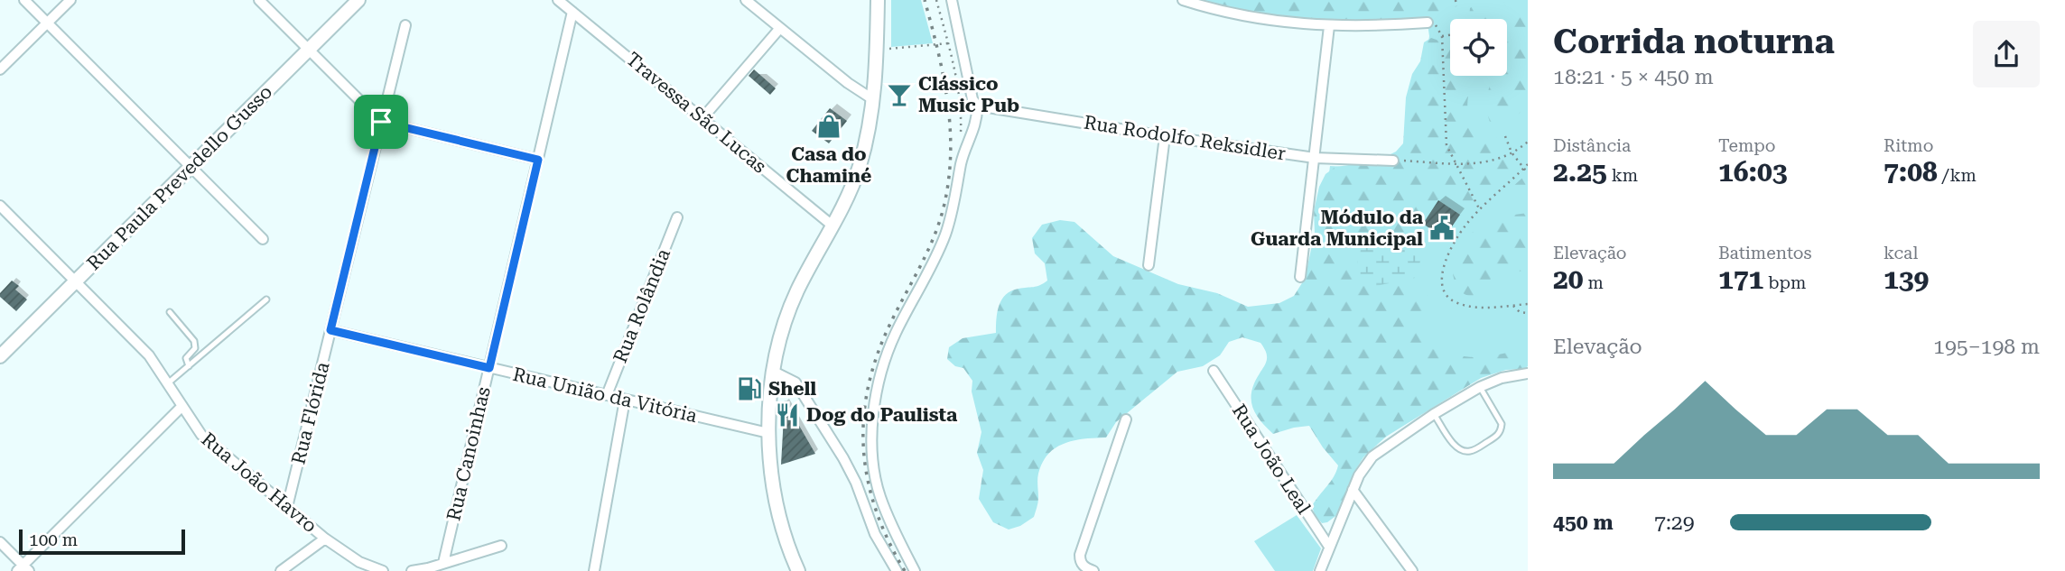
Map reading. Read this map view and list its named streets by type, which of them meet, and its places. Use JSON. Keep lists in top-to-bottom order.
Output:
{
  "streets": {
    "main road": ["Rua Paula Prevedello Gusso"],
    "street": [
      "Travessa São Lucas",
      "Rua Rodolfo Reksidler",
      "Rua Rolândia",
      "Rua União da Vitória",
      "Rua Flórida",
      "Rua Canoinhas",
      "Rua João Leal",
      "Rua João Havro"
    ]
  },
  "crossings": [
    ["Travessa São Lucas", "Rua Canoinhas"],
    ["Rua Paula Prevedello Gusso", "Rua João Havro"],
    ["Rua Rolândia", "Rua União da Vitória"],
    ["Rua União da Vitória", "Rua Flórida"],
    ["Rua União da Vitória", "Rua Canoinhas"],
    ["Rua Flórida", "Rua João Havro"]
  ],
  "places": {
    "bar": ["Clássico Music Pub"],
    "shop": ["Casa do Chaminé"],
    "public building": ["Módulo da Guarda Municipal"],
    "fuel station": ["Shell"],
    "restaurant": ["Dog do Paulista"]
  },
  "scale_bar": "100 m",
  "page": {
    "heading": ["Corrida noturna", "18:21 · 5 × 450 m"],
    "stats": [
      ["Distância", "2.25 km"],
      ["Tempo", "16:03"],
      ["Ritmo", "7:08 /km"],
      ["Elevação", "20 m"],
      ["Batimentos", "171 bpm"],
      ["kcal", "139"]
    ],
    "chart": ["Elevação", "195–198 m"],
    "list": [
      {
        "name": "450 m",
        "note": "7:29"
      }
    ],
    "scale": "100 m"
  }
}
